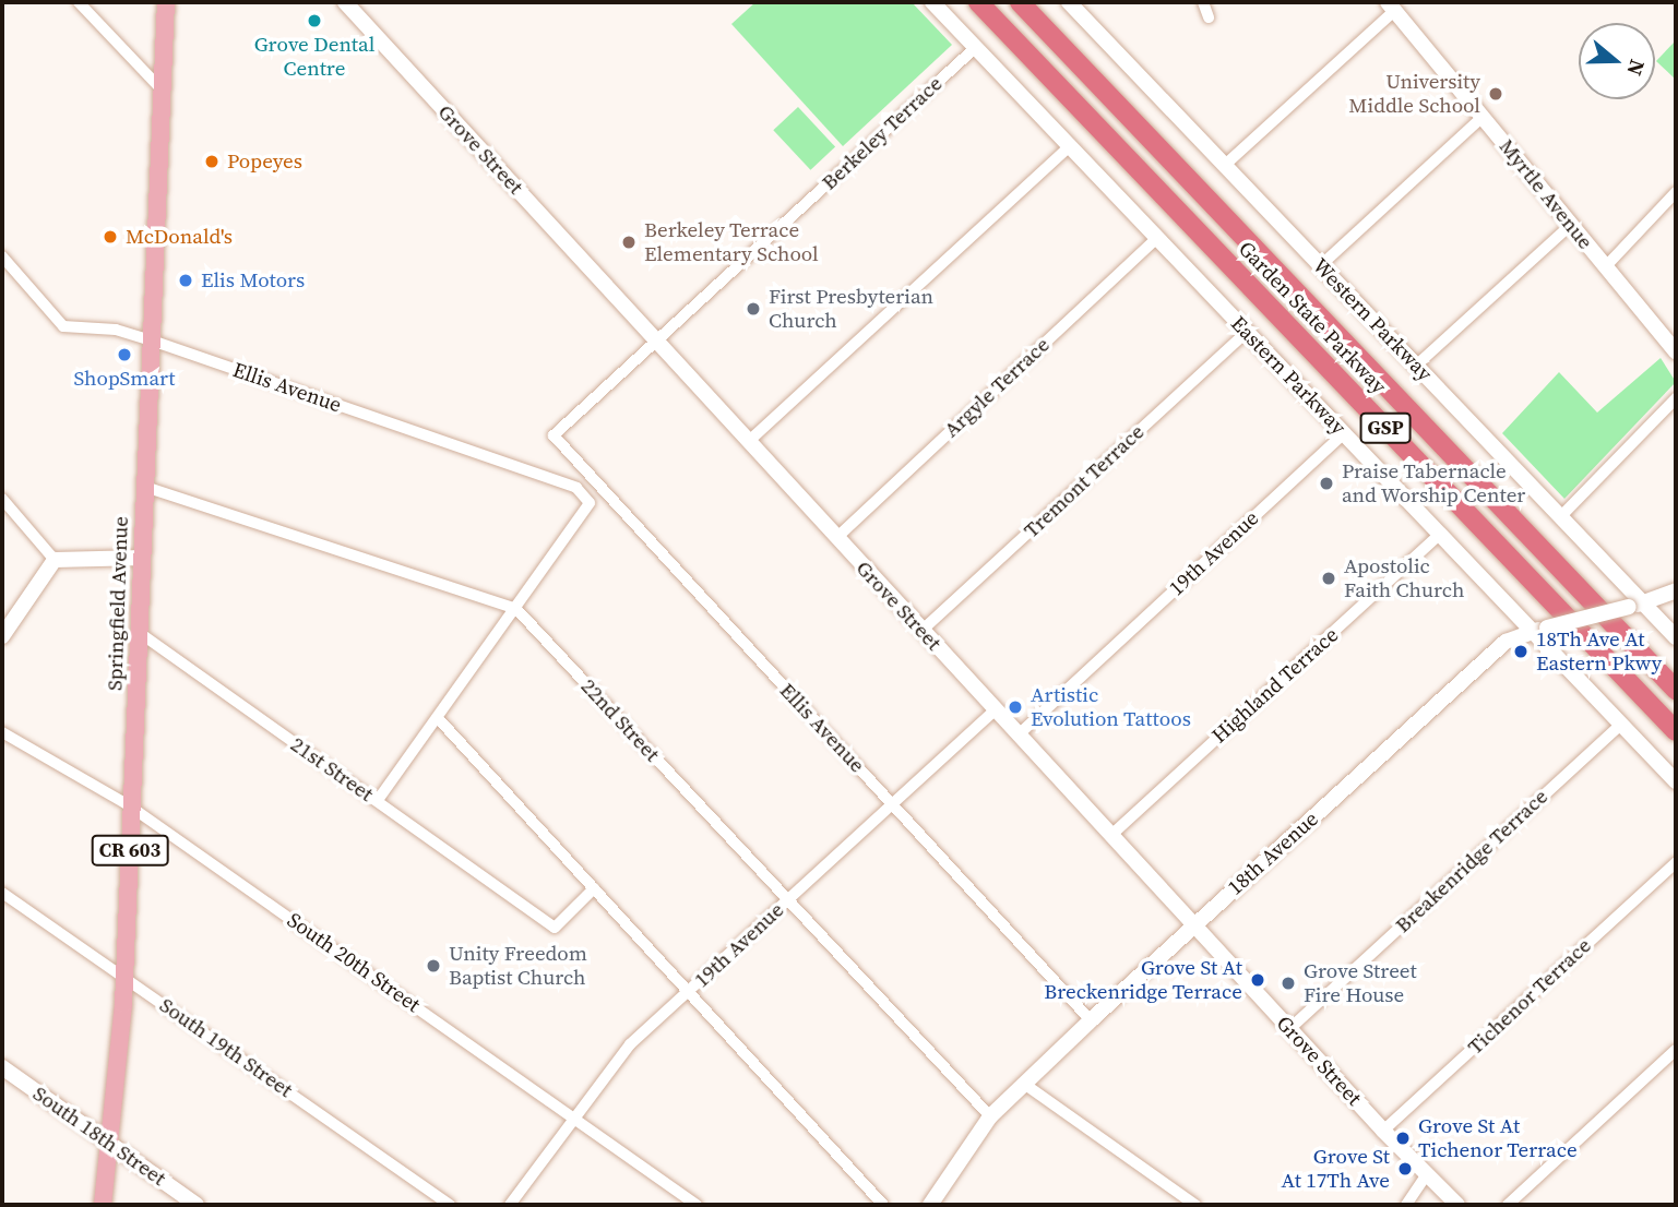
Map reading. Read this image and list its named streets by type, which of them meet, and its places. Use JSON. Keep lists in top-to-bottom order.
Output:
{
  "streets": {
    "highway": ["Garden State Parkway", "GSP"],
    "main road": [
      "Grove Street",
      "Myrtle Avenue",
      "Western Parkway",
      "Eastern Parkway",
      "Springfield Avenue",
      "CR 603",
      "18th Avenue",
      "South 18th Street"
    ],
    "street": [
      "Berkeley Terrace",
      "Ellis Avenue",
      "Argyle Terrace",
      "Tremont Terrace",
      "19th Avenue",
      "Highland Terrace",
      "22nd Street",
      "21st Street",
      "Breakenridge Terrace",
      "South 20th Street",
      "Tichenor Terrace",
      "South 19th Street"
    ]
  },
  "crossings": [
    ["Berkeley Terrace", "Grove Street"],
    ["Berkeley Terrace", "Eastern Parkway"],
    ["Berkeley Terrace", "Ellis Avenue"],
    ["Grove Street", "Argyle Terrace"],
    ["Grove Street", "Tremont Terrace"],
    ["Grove Street", "19th Avenue"],
    ["Grove Street", "Highland Terrace"],
    ["Grove Street", "18th Avenue"],
    ["Grove Street", "Breakenridge Terrace"],
    ["Grove Street", "Tichenor Terrace"],
    ["Western Parkway", "18th Avenue"],
    ["Eastern Parkway", "Argyle Terrace"],
    ["Eastern Parkway", "Tremont Terrace"],
    ["Eastern Parkway", "19th Avenue"],
    ["Eastern Parkway", "Highland Terrace"],
    ["Eastern Parkway", "18th Avenue"],
    ["Eastern Parkway", "Breakenridge Terrace"],
    ["Ellis Avenue", "19th Avenue"],
    ["Ellis Avenue", "Springfield Avenue"],
    ["Ellis Avenue", "22nd Street"],
    ["Ellis Avenue", "18th Avenue"],
    ["19th Avenue", "22nd Street"],
    ["19th Avenue", "South 20th Street"],
    ["Springfield Avenue", "22nd Street"],
    ["Springfield Avenue", "21st Street"],
    ["Springfield Avenue", "South 20th Street"],
    ["Springfield Avenue", "South 19th Street"],
    ["Springfield Avenue", "South 18th Street"],
    ["22nd Street", "18th Avenue"]
  ],
  "places": [
    "Grove Dental Centre",
    "University Middle School",
    "Popeyes",
    "McDonald's",
    "Berkeley Terrace Elementary School",
    "Elis Motors",
    "First Presbyterian Church",
    "ShopSmart",
    "Praise Tabernacle and Worship Center",
    "Apostolic Faith Church",
    "18Th Ave At Eastern Pkwy",
    "Artistic Evolution Tattoos",
    "Unity Freedom Baptist Church",
    "Grove St At Breckenridge Terrace",
    "Grove Street Fire House",
    "Grove St At Tichenor Terrace",
    "Grove St At 17Th Ave"
  ],
  "north": "right"
}
